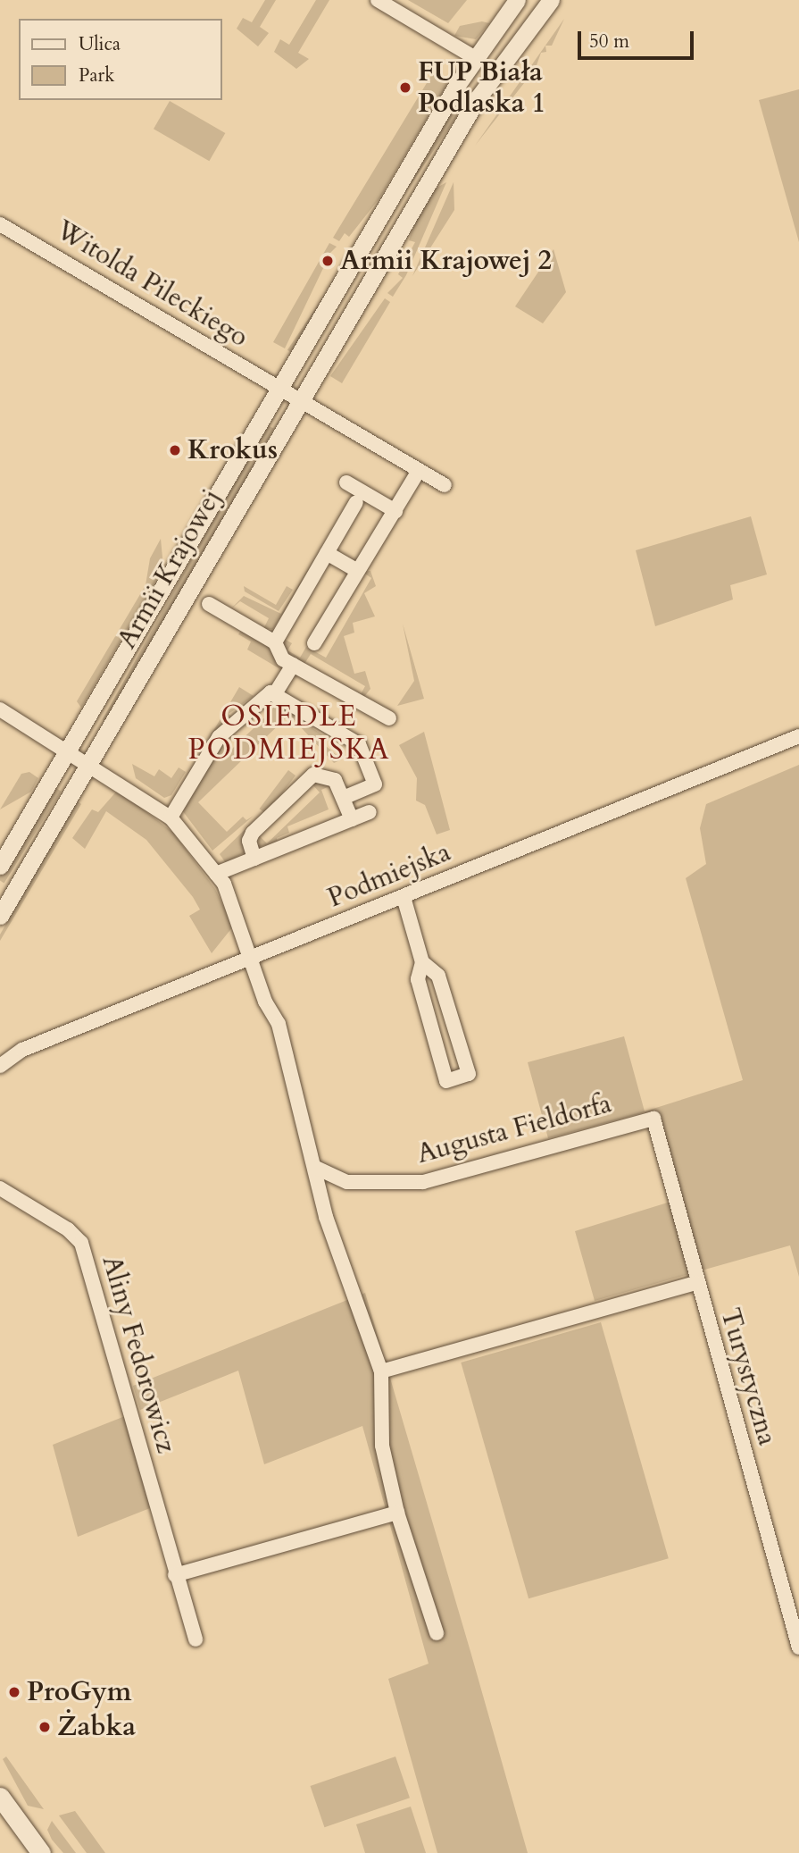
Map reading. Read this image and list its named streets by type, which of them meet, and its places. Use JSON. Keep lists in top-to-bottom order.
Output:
{
  "streets": {
    "street": [
      "Witolda Pileckiego",
      "Armii Krajowej",
      "Podmiejska",
      "Augusta Fieldorfa",
      "Aliny Fedorowicz",
      "Turystyczna"
    ]
  },
  "crossings": [
    ["Witolda Pileckiego", "Armii Krajowej"],
    ["Augusta Fieldorfa", "Turystyczna"]
  ],
  "districts": ["OSIEDLE PODMIEJSKA"],
  "places": [
    "FUP Biała Podlaska 1",
    "Armii Krajowej 2",
    "Krokus",
    "ProGym",
    "Żabka"
  ],
  "legend": ["Ulica", "Park"],
  "scale_bar": "50 m"
}
